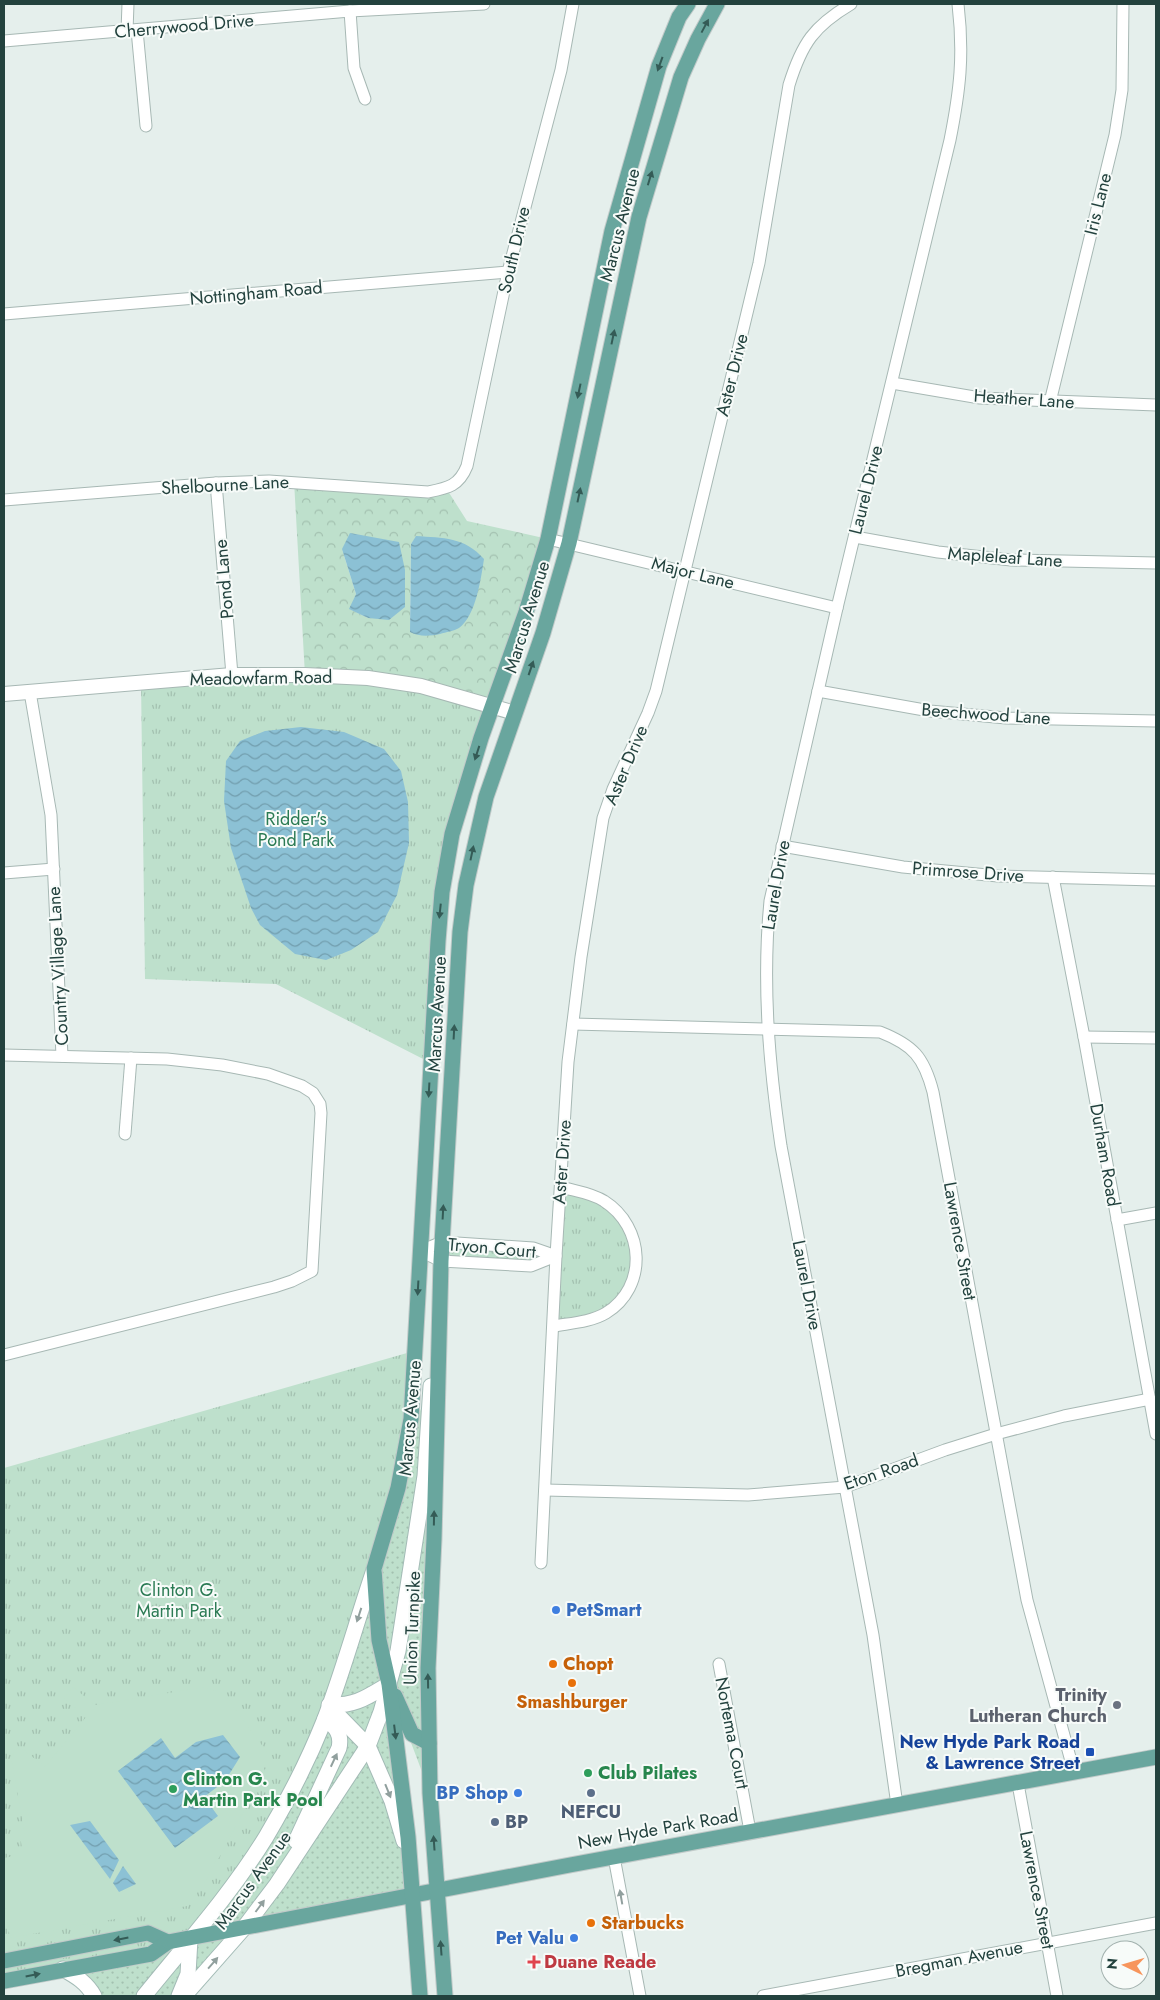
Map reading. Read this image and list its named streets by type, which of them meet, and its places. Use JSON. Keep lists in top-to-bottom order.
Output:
{
  "streets": {
    "main road": ["Marcus Avenue", "Union Turnpike", "New Hyde Park Road"],
    "street": [
      "Cherrywood Drive",
      "Iris Lane",
      "South Drive",
      "Nottingham Road",
      "Aster Drive",
      "Heather Lane",
      "Shelbourne Lane",
      "Laurel Drive",
      "Mapleleaf Lane",
      "Major Lane",
      "Pond Lane",
      "Meadowfarm Road",
      "Beechwood Lane",
      "Primrose Drive",
      "Country Village Lane",
      "Durham Road",
      "Lawrence Street",
      "Tryon Court",
      "Eton Road",
      "Nortema Court",
      "Bregman Avenue"
    ]
  },
  "crossings": [
    ["Iris Lane", "Heather Lane"],
    ["Marcus Avenue", "Major Lane"],
    ["Marcus Avenue", "Meadowfarm Road"],
    ["Marcus Avenue", "Tryon Court"],
    ["Marcus Avenue", "Union Turnpike"],
    ["Marcus Avenue", "New Hyde Park Road"],
    ["South Drive", "Nottingham Road"],
    ["South Drive", "Shelbourne Lane"],
    ["Aster Drive", "Major Lane"],
    ["Aster Drive", "Lawrence Street"],
    ["Aster Drive", "Tryon Court"],
    ["Aster Drive", "Eton Road"],
    ["Heather Lane", "Laurel Drive"],
    ["Shelbourne Lane", "Pond Lane"],
    ["Laurel Drive", "Mapleleaf Lane"],
    ["Laurel Drive", "Major Lane"],
    ["Laurel Drive", "Beechwood Lane"],
    ["Laurel Drive", "Primrose Drive"],
    ["Laurel Drive", "Lawrence Street"],
    ["Laurel Drive", "Eton Road"],
    ["Laurel Drive", "New Hyde Park Road"],
    ["Pond Lane", "Meadowfarm Road"],
    ["Meadowfarm Road", "Country Village Lane"],
    ["Primrose Drive", "Durham Road"],
    ["Durham Road", "Eton Road"],
    ["Lawrence Street", "Eton Road"],
    ["Lawrence Street", "New Hyde Park Road"],
    ["Lawrence Street", "Bregman Avenue"],
    ["Tryon Court", "Union Turnpike"],
    ["Union Turnpike", "New Hyde Park Road"],
    ["Nortema Court", "New Hyde Park Road"]
  ],
  "parks": ["Ridder's Pond Park", "Clinton G. Martin Park"],
  "places": {
    "other": [
      "PetSmart",
      "Chopt",
      "Smashburger",
      "Trinity Lutheran Church",
      "Club Pilates",
      "Clinton G. Martin Park Pool",
      "BP Shop",
      "NEFCU",
      "BP",
      "Starbucks",
      "Pet Valu"
    ],
    "transit": ["New Hyde Park Road & Lawrence Street"],
    "health": ["Duane Reade"]
  },
  "north": "left"
}
